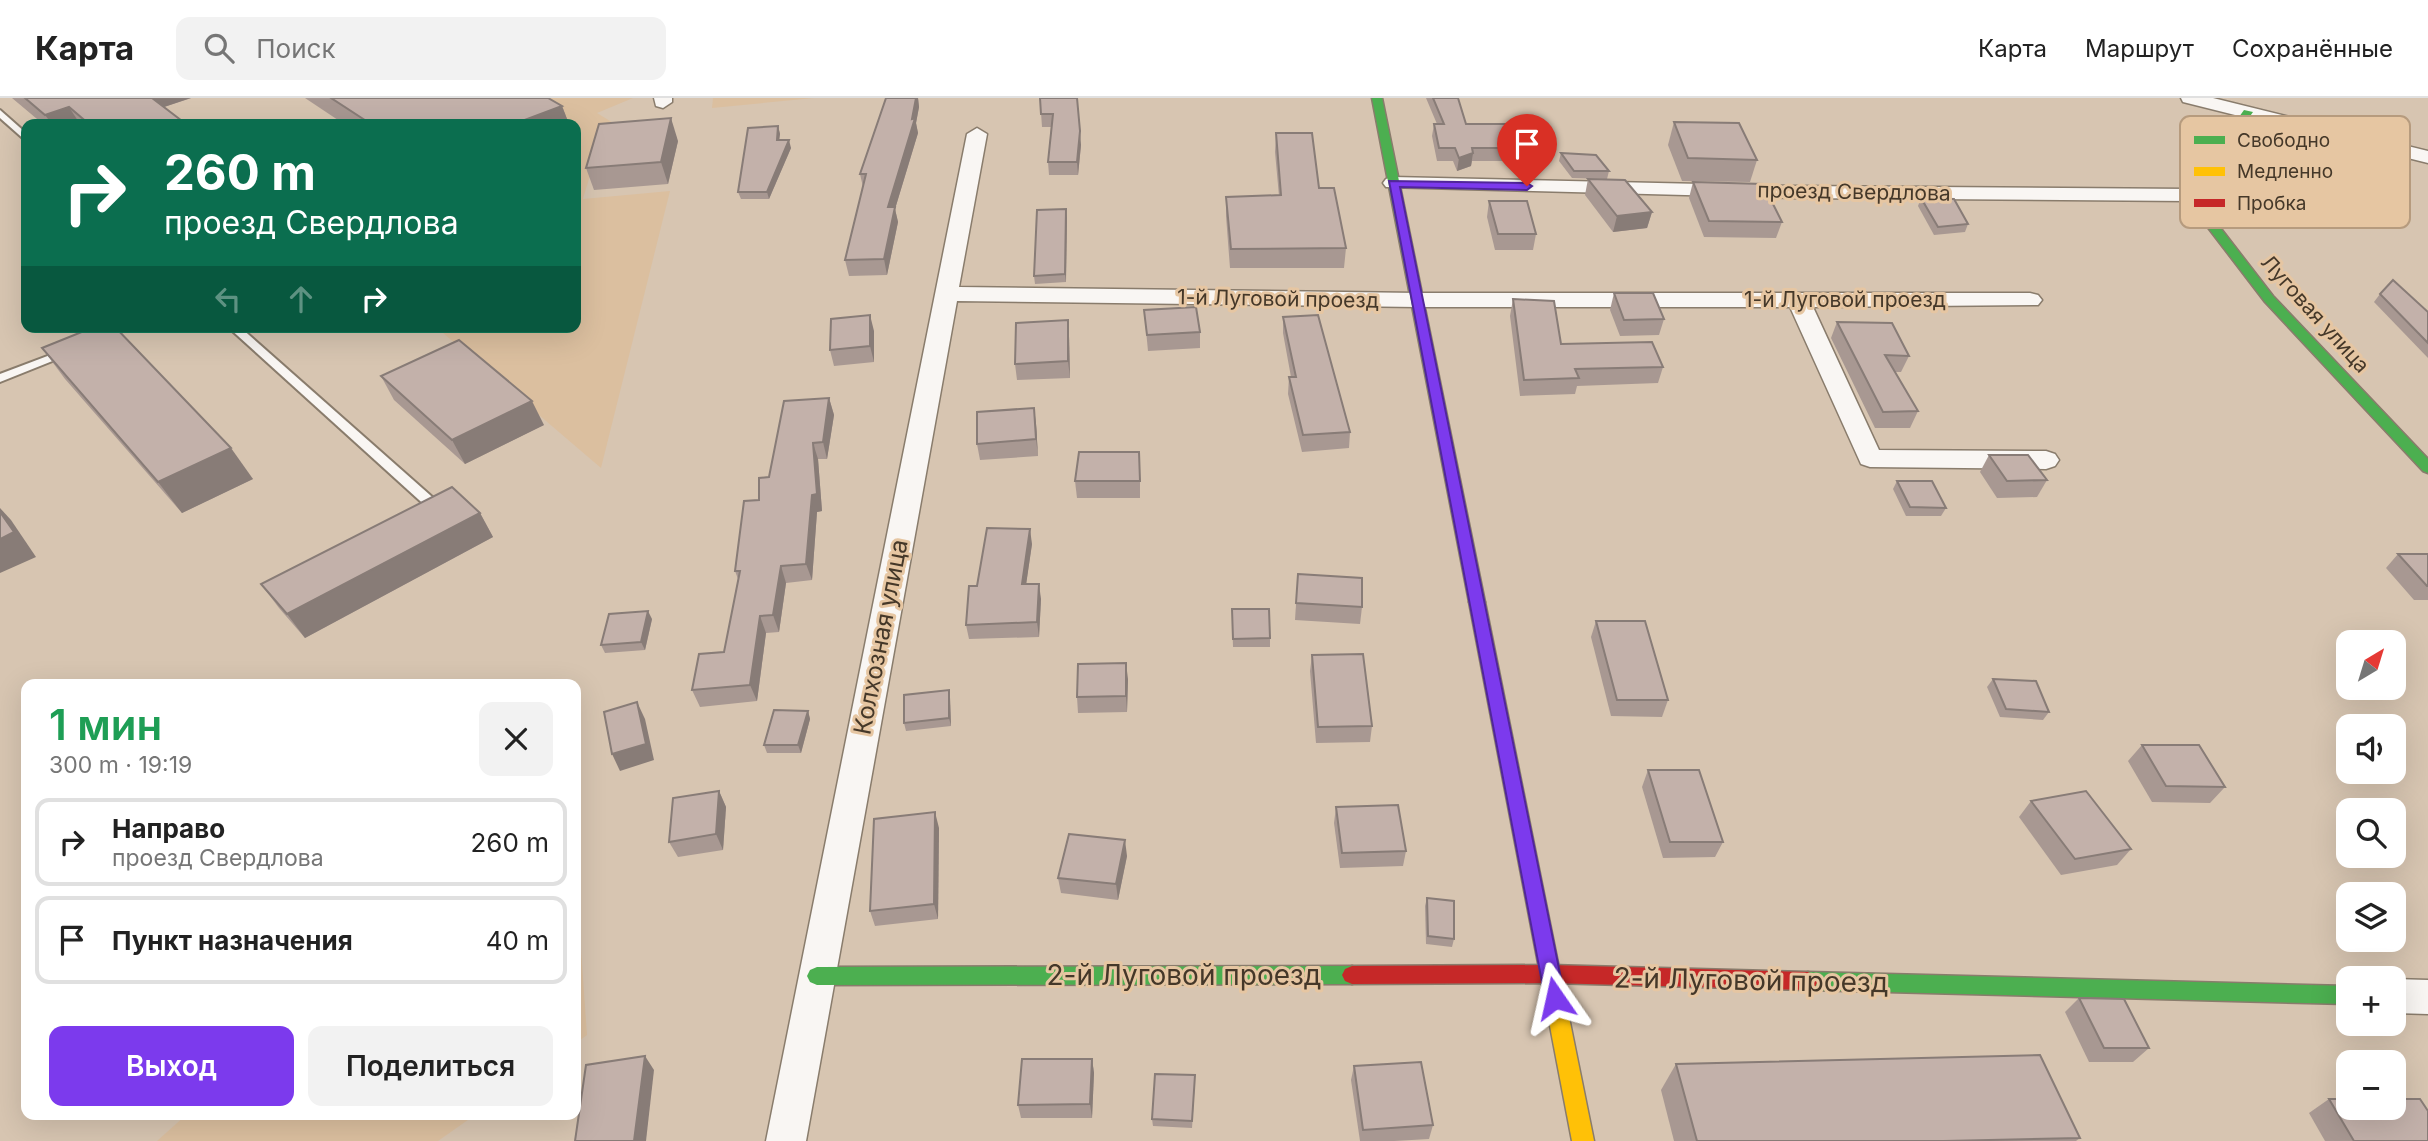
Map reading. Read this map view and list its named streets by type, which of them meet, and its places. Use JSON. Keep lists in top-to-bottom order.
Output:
{
  "streets": {
    "street": [
      "проезд Свердлова",
      "1-й Луговой проезд",
      "Луговая улица",
      "Колхозная улица",
      "2-й Луговой проезд"
    ]
  },
  "crossings": [
    ["1-й Луговой проезд", "Колхозная улица"],
    ["Колхозная улица", "2-й Луговой проезд"]
  ],
  "legend": ["Свободно", "Медленно", "Пробка"],
  "north": "top right",
  "page": {
    "header": "Карта",
    "search": "Поиск",
    "nav": ["Карта", "Маршрут", "Сохранённые"],
    "turn": ["260 m", "проезд Свердлова"],
    "map_buttons": ["+", "−"],
    "heading": ["1 мин", "300 m · 19:19"],
    "list": [
      {
        "name": "Направо",
        "note": "проезд Свердлова",
        "value": "260 m"
      },
      {
        "name": "Пункт назначения",
        "value": "40 m"
      }
    ],
    "buttons": ["Выход", "Поделиться"]
  }
}
